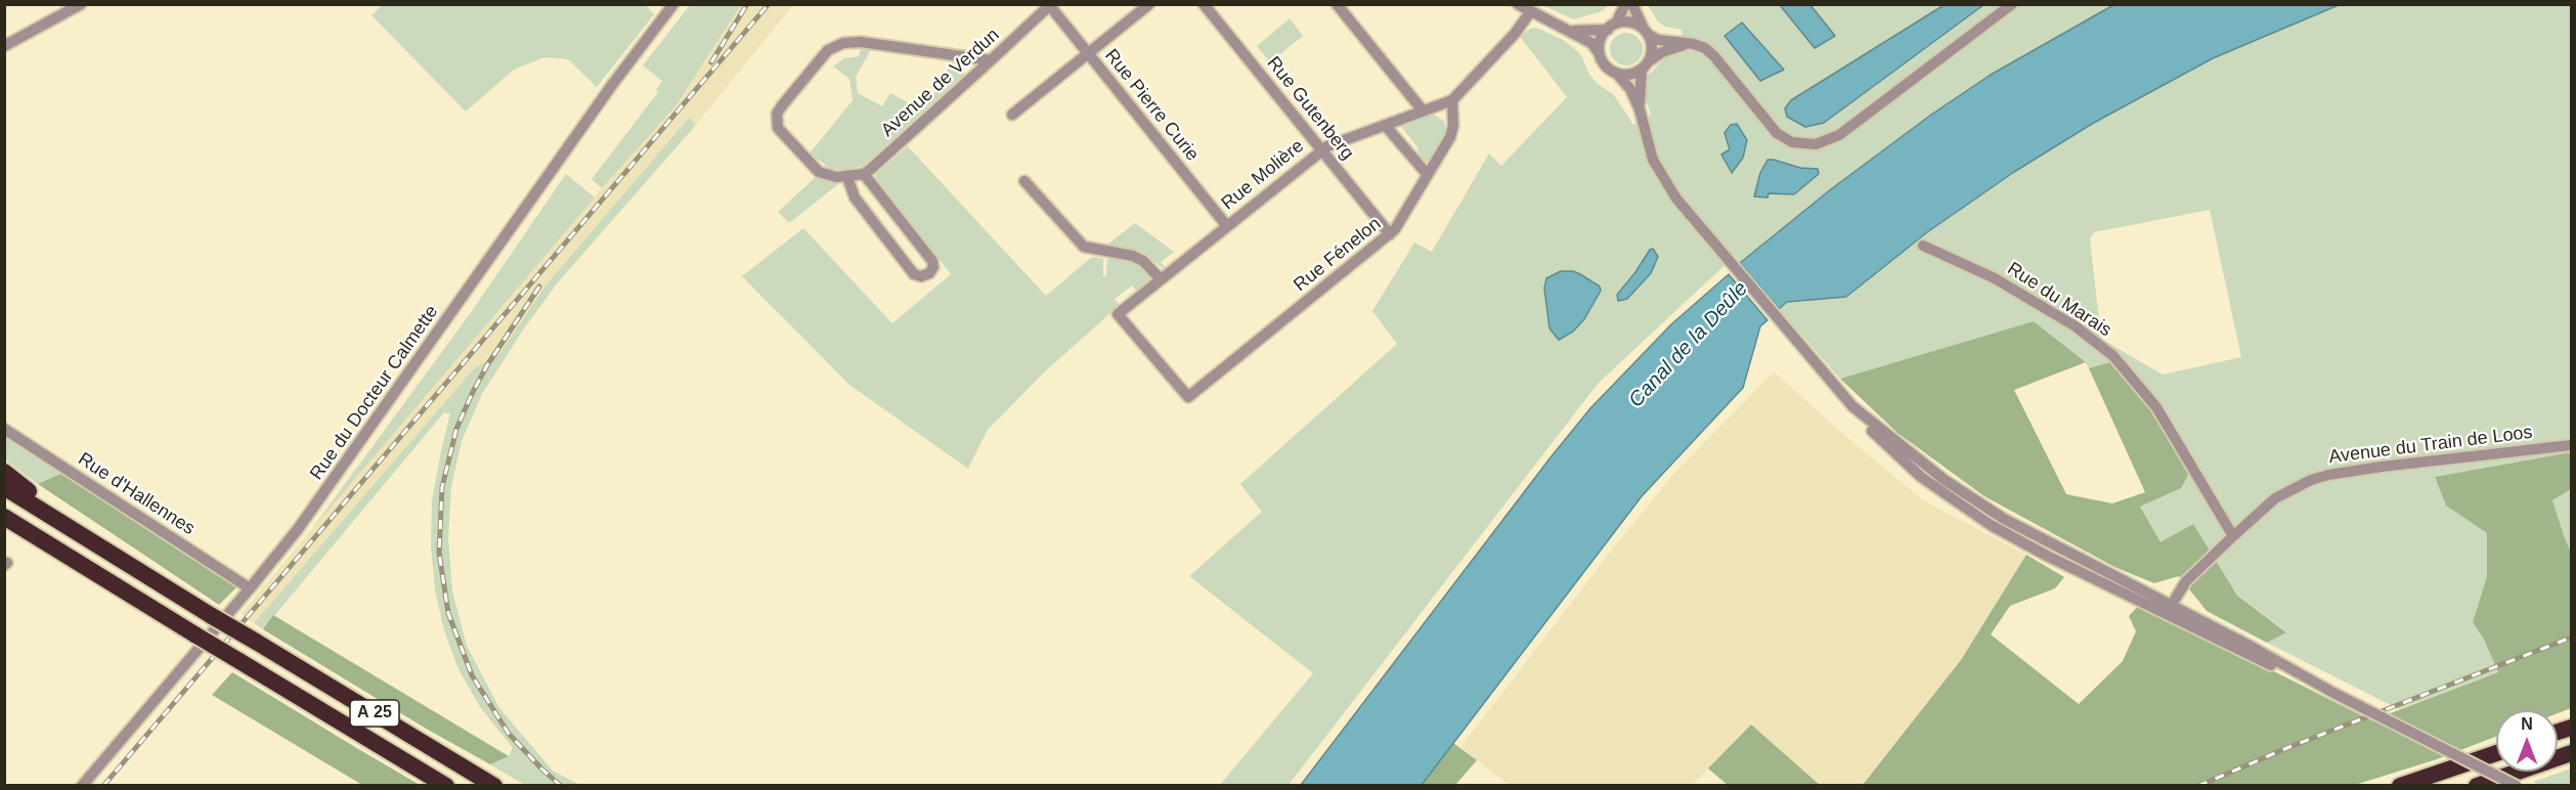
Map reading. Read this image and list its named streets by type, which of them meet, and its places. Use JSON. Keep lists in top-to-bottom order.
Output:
{
  "streets": {
    "highway": ["A 25"],
    "street": [
      "Avenue de Verdun",
      "Rue Pierre Curie",
      "Rue Gutenberg",
      "Rue Molière",
      "Rue Fénelon",
      "Rue du Marais",
      "Rue du Docteur Calmette",
      "Avenue du Train de Loos",
      "Rue d'Hallennes"
    ]
  },
  "crossings": [
    ["Avenue de Verdun", "Rue Pierre Curie"],
    ["Rue Pierre Curie", "Rue Molière"],
    ["Rue Gutenberg", "Rue Molière"],
    ["Rue Gutenberg", "Rue Fénelon"],
    ["Rue Molière", "Rue Fénelon"],
    ["Rue du Marais", "Avenue du Train de Loos"],
    ["Rue du Docteur Calmette", "Rue d'Hallennes"]
  ],
  "water": ["Canal de la Deûle"],
  "north": "top"
}
